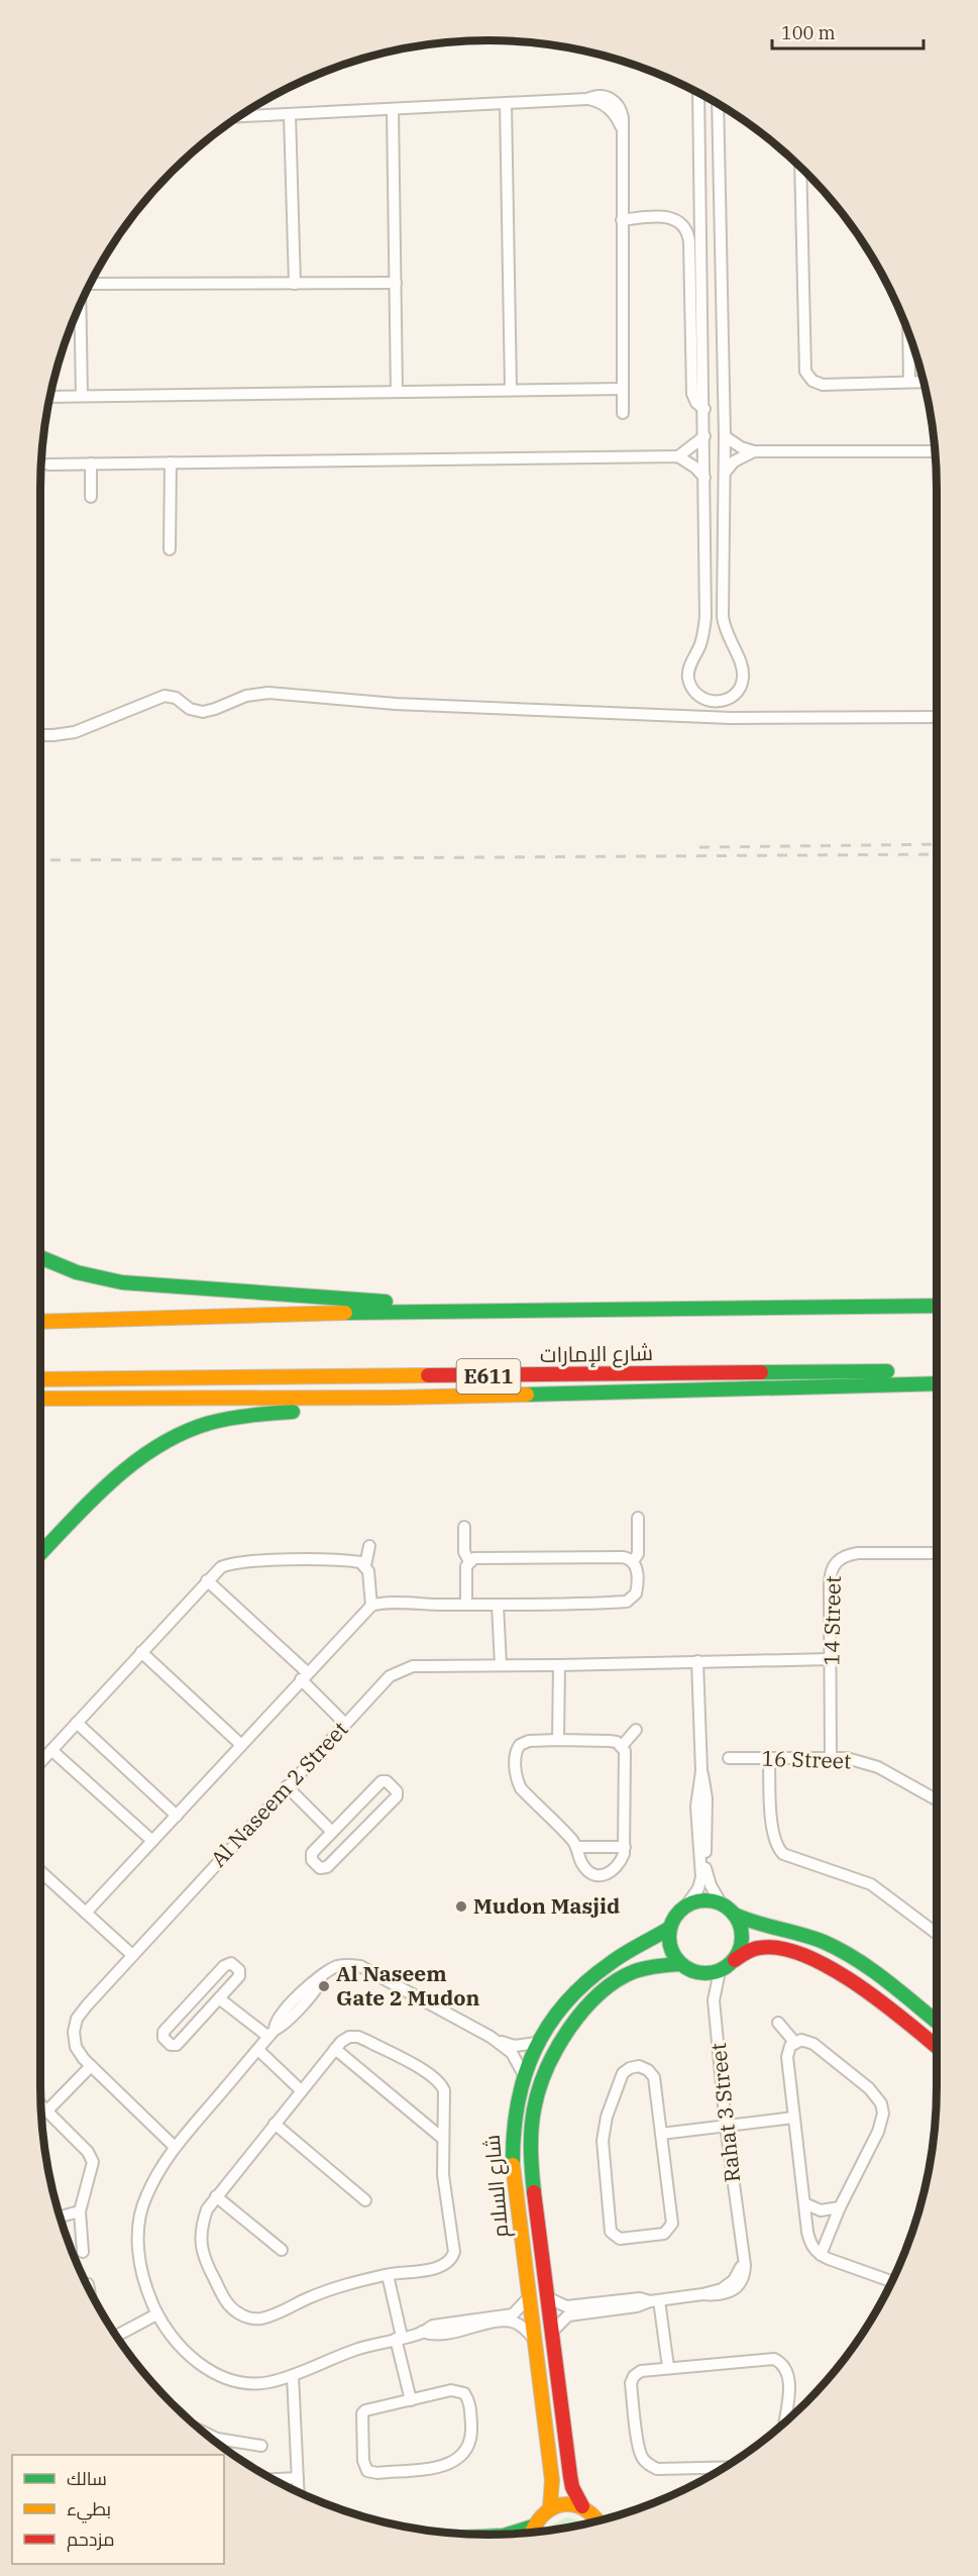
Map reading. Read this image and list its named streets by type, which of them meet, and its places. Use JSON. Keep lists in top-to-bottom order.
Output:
{
  "streets": {
    "main road": ["شارع الإمارات", "E611", "شارع السلام"],
    "street": [
      "14 Street",
      "16 Street",
      "Al Naseem 2 Street",
      "Rahat 3 Street"
    ]
  },
  "crossings": [
    ["14 Street", "16 Street"],
    ["14 Street", "Al Naseem 2 Street"],
    ["Rahat 3 Street", "شارع السلام"]
  ],
  "places": ["Mudon Masjid", "Al Naseem Gate 2 Mudon"],
  "legend": ["سالك", "بطيء", "مزدحم"],
  "scale_bar": "100 m"
}
